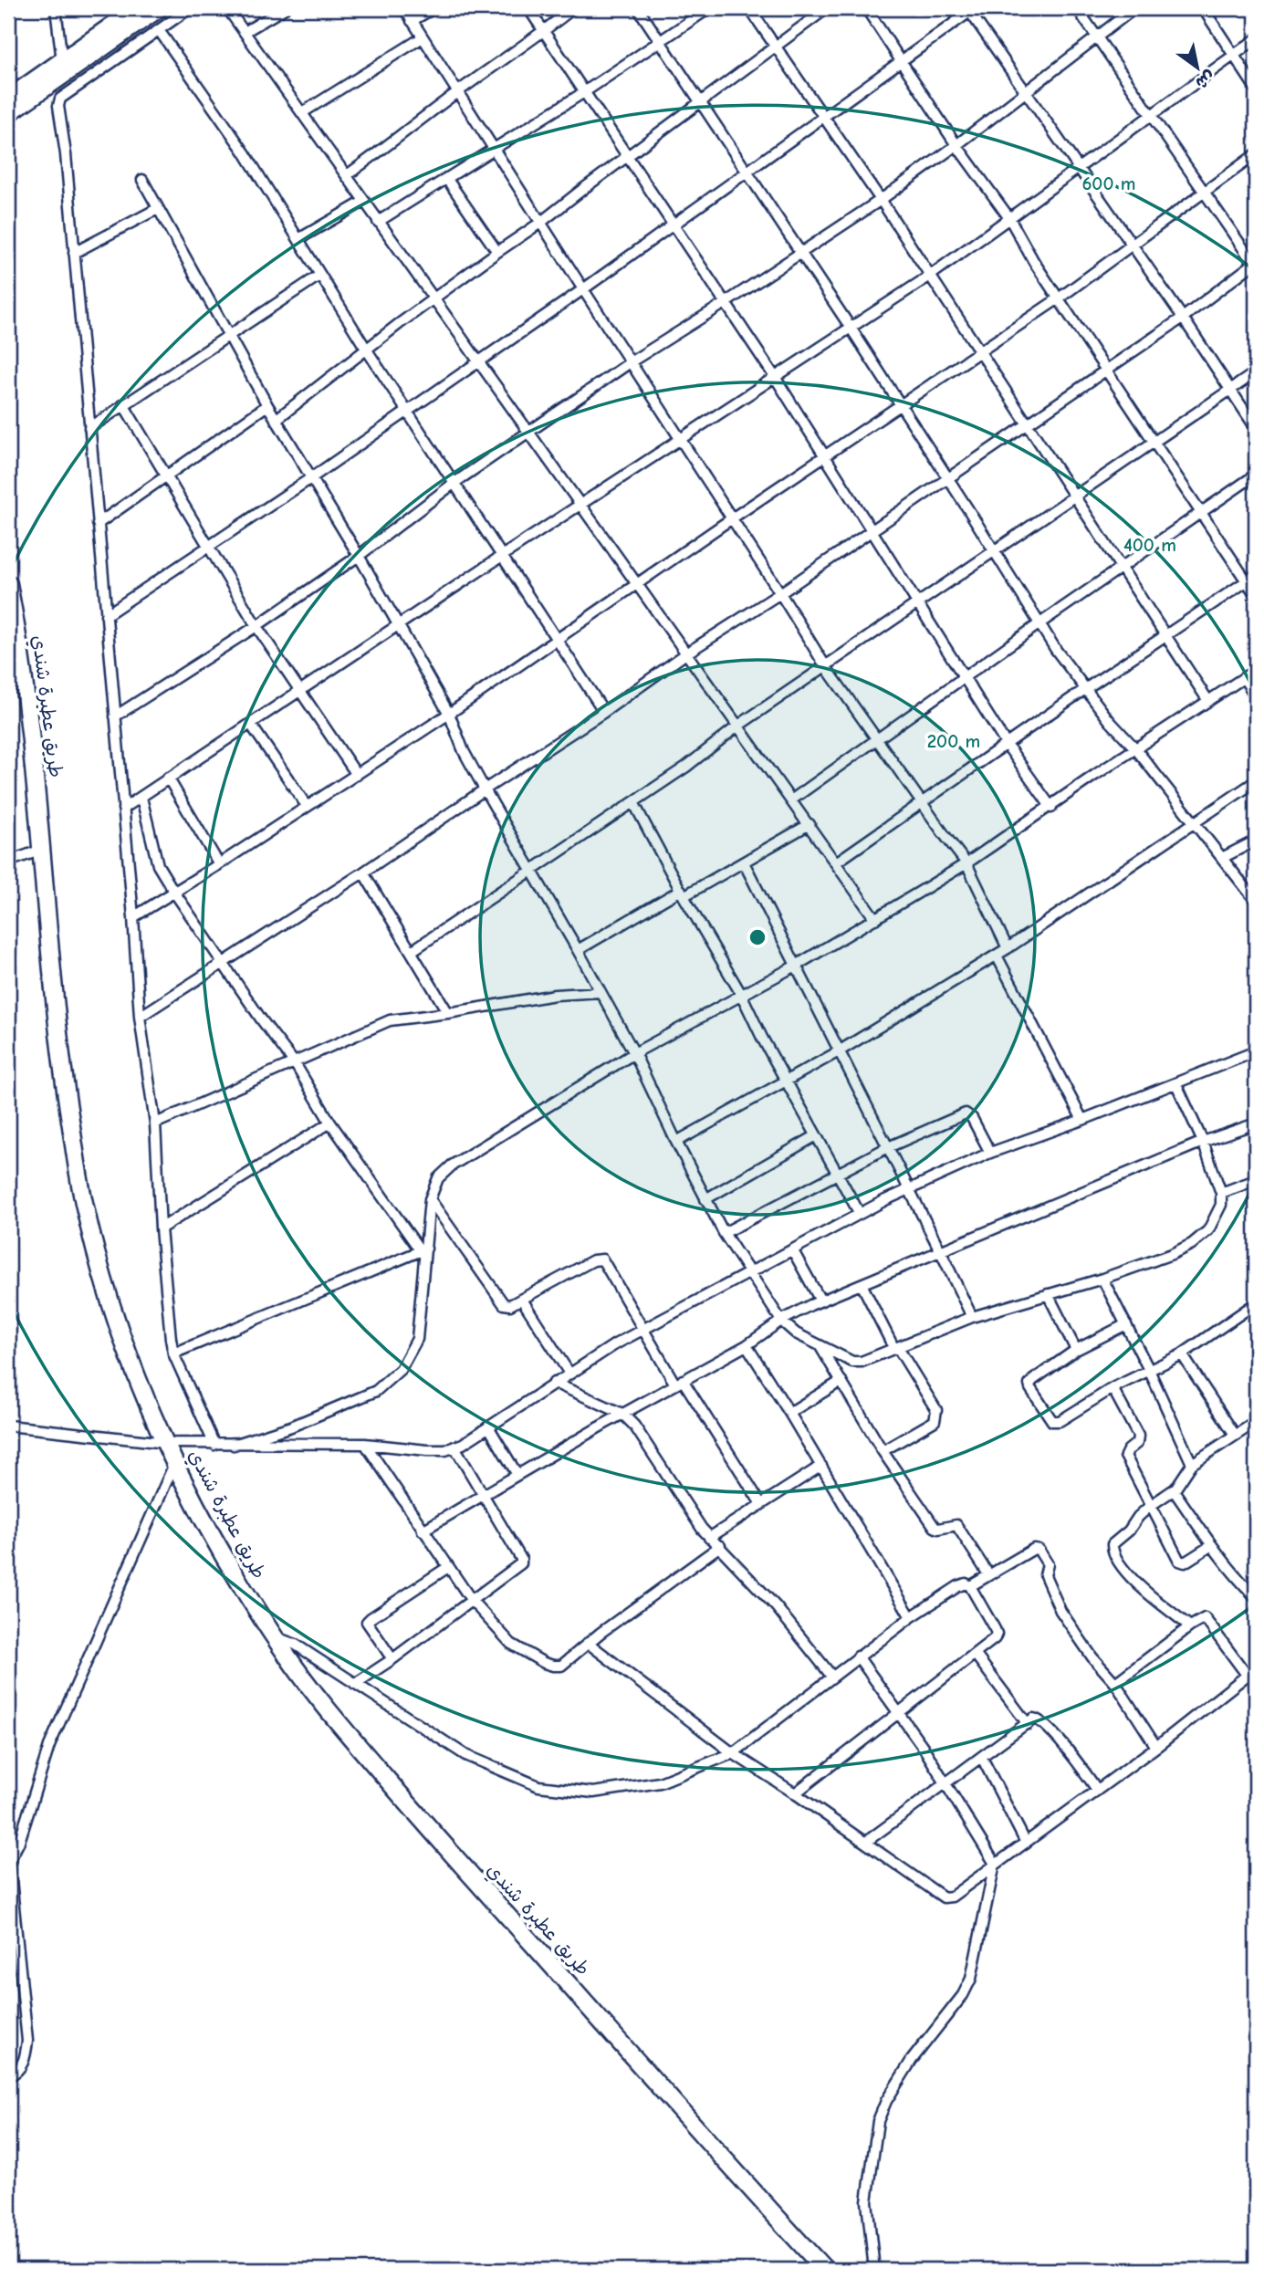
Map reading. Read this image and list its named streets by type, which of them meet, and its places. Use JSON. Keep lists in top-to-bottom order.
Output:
{
  "streets": {
    "highway": ["طريق عطبرة شندي"]
  },
  "north": "bottom right",
  "rings": ["600 m", "400 m", "200 m"]
}
